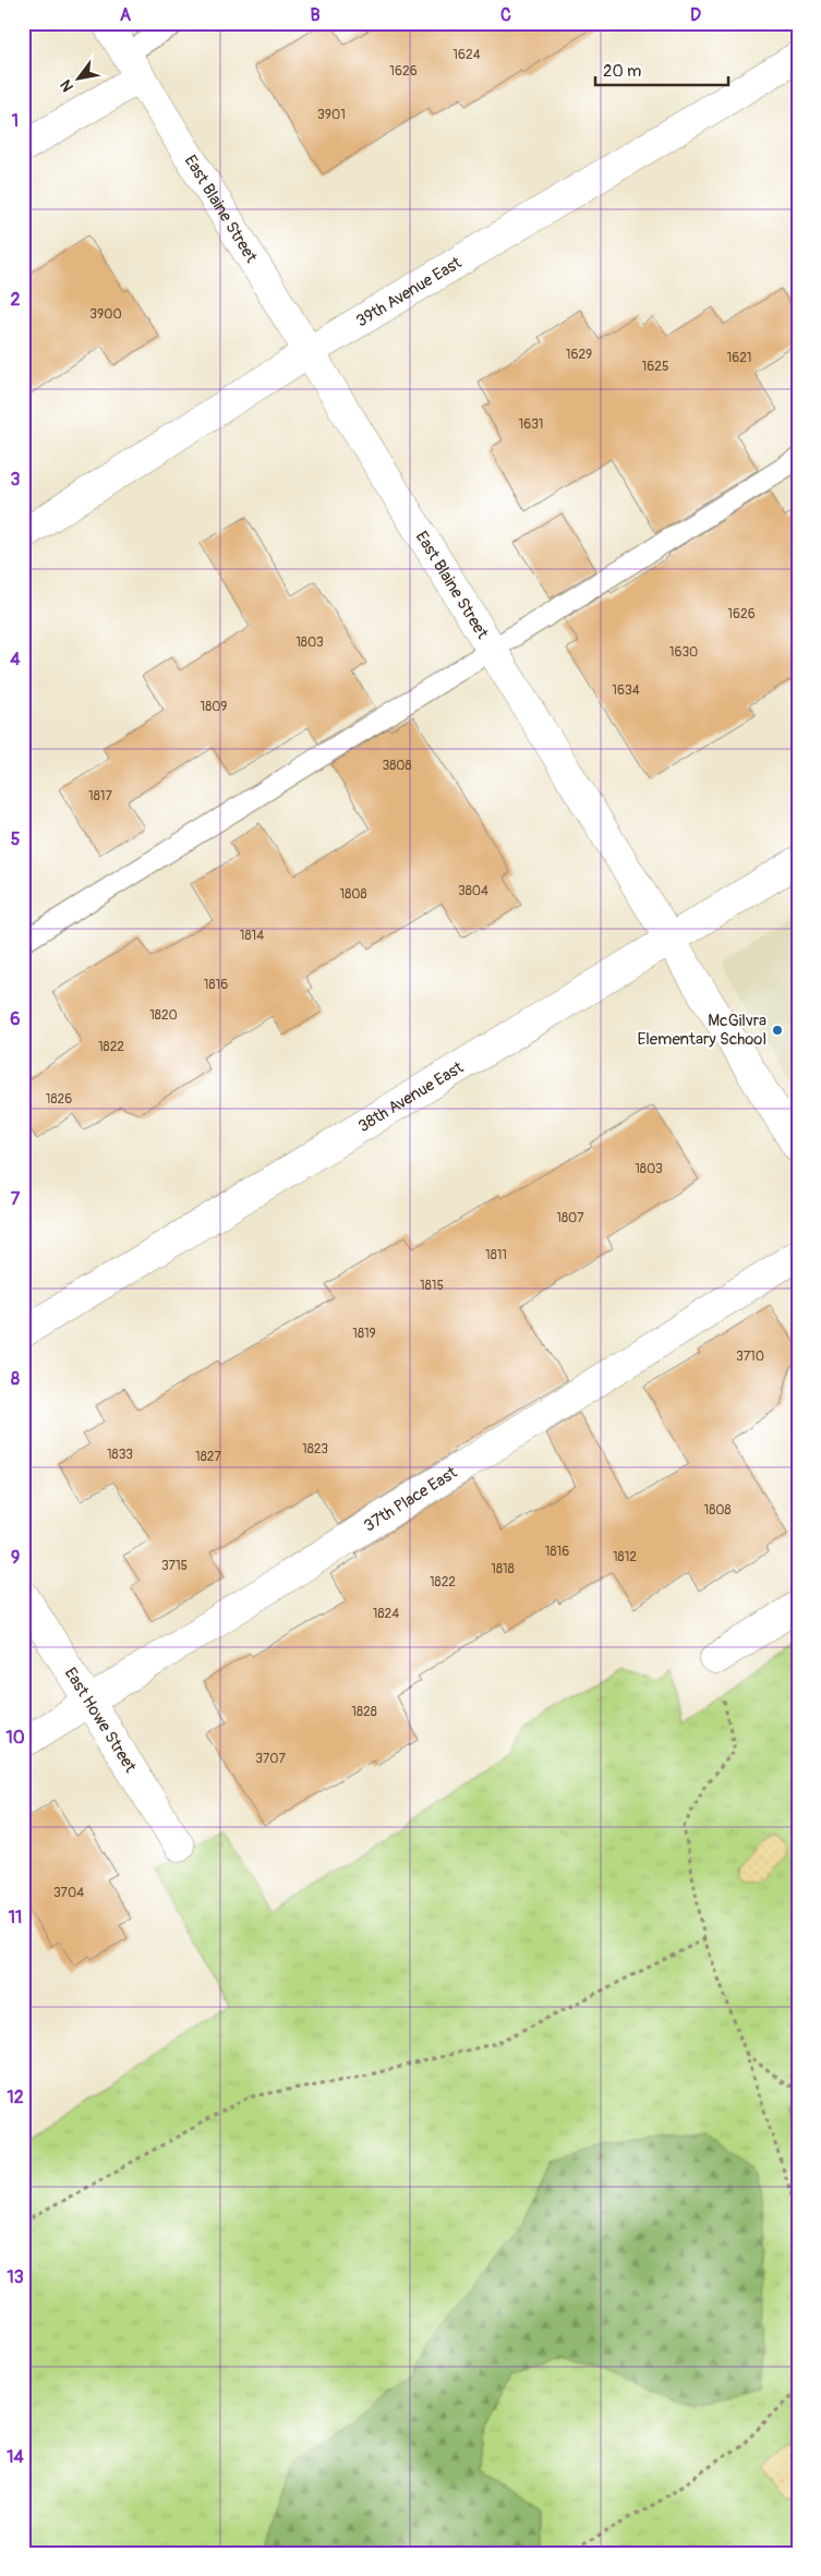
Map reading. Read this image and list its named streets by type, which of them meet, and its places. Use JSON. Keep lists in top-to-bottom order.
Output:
{
  "streets": {
    "street": [
      "East Blaine Street",
      "39th Avenue East",
      "38th Avenue East",
      "37th Place East",
      "East Howe Street"
    ]
  },
  "crossings": [
    ["East Blaine Street", "39th Avenue East"],
    ["East Blaine Street", "38th Avenue East"],
    ["37th Place East", "East Howe Street"]
  ],
  "places": ["McGilvra Elementary School"],
  "house_numbers": [
    "1624",
    "1626",
    "3901",
    "3900",
    "1629",
    "1621",
    "1625",
    "1631",
    "1626",
    "1803",
    "1630",
    "1634",
    "1809",
    "3808",
    "1817",
    "3804",
    "1808",
    "1814",
    "1816",
    "1820",
    "1822",
    "1826",
    "1803",
    "1807",
    "1811",
    "1815",
    "1819",
    "3710",
    "1823",
    "1833",
    "1827",
    "1808",
    "1816",
    "1812",
    "3715",
    "1818",
    "1822",
    "1824",
    "1828",
    "3707",
    "3704"
  ],
  "scale_bar": "20 m",
  "north": "bottom left",
  "grid": {
    "columns": [
      "A",
      "B",
      "C",
      "D"
    ],
    "rows": [
      "1",
      "2",
      "3",
      "4",
      "5",
      "6",
      "7",
      "8",
      "9",
      "10",
      "11",
      "12",
      "13",
      "14"
    ]
  }
}
